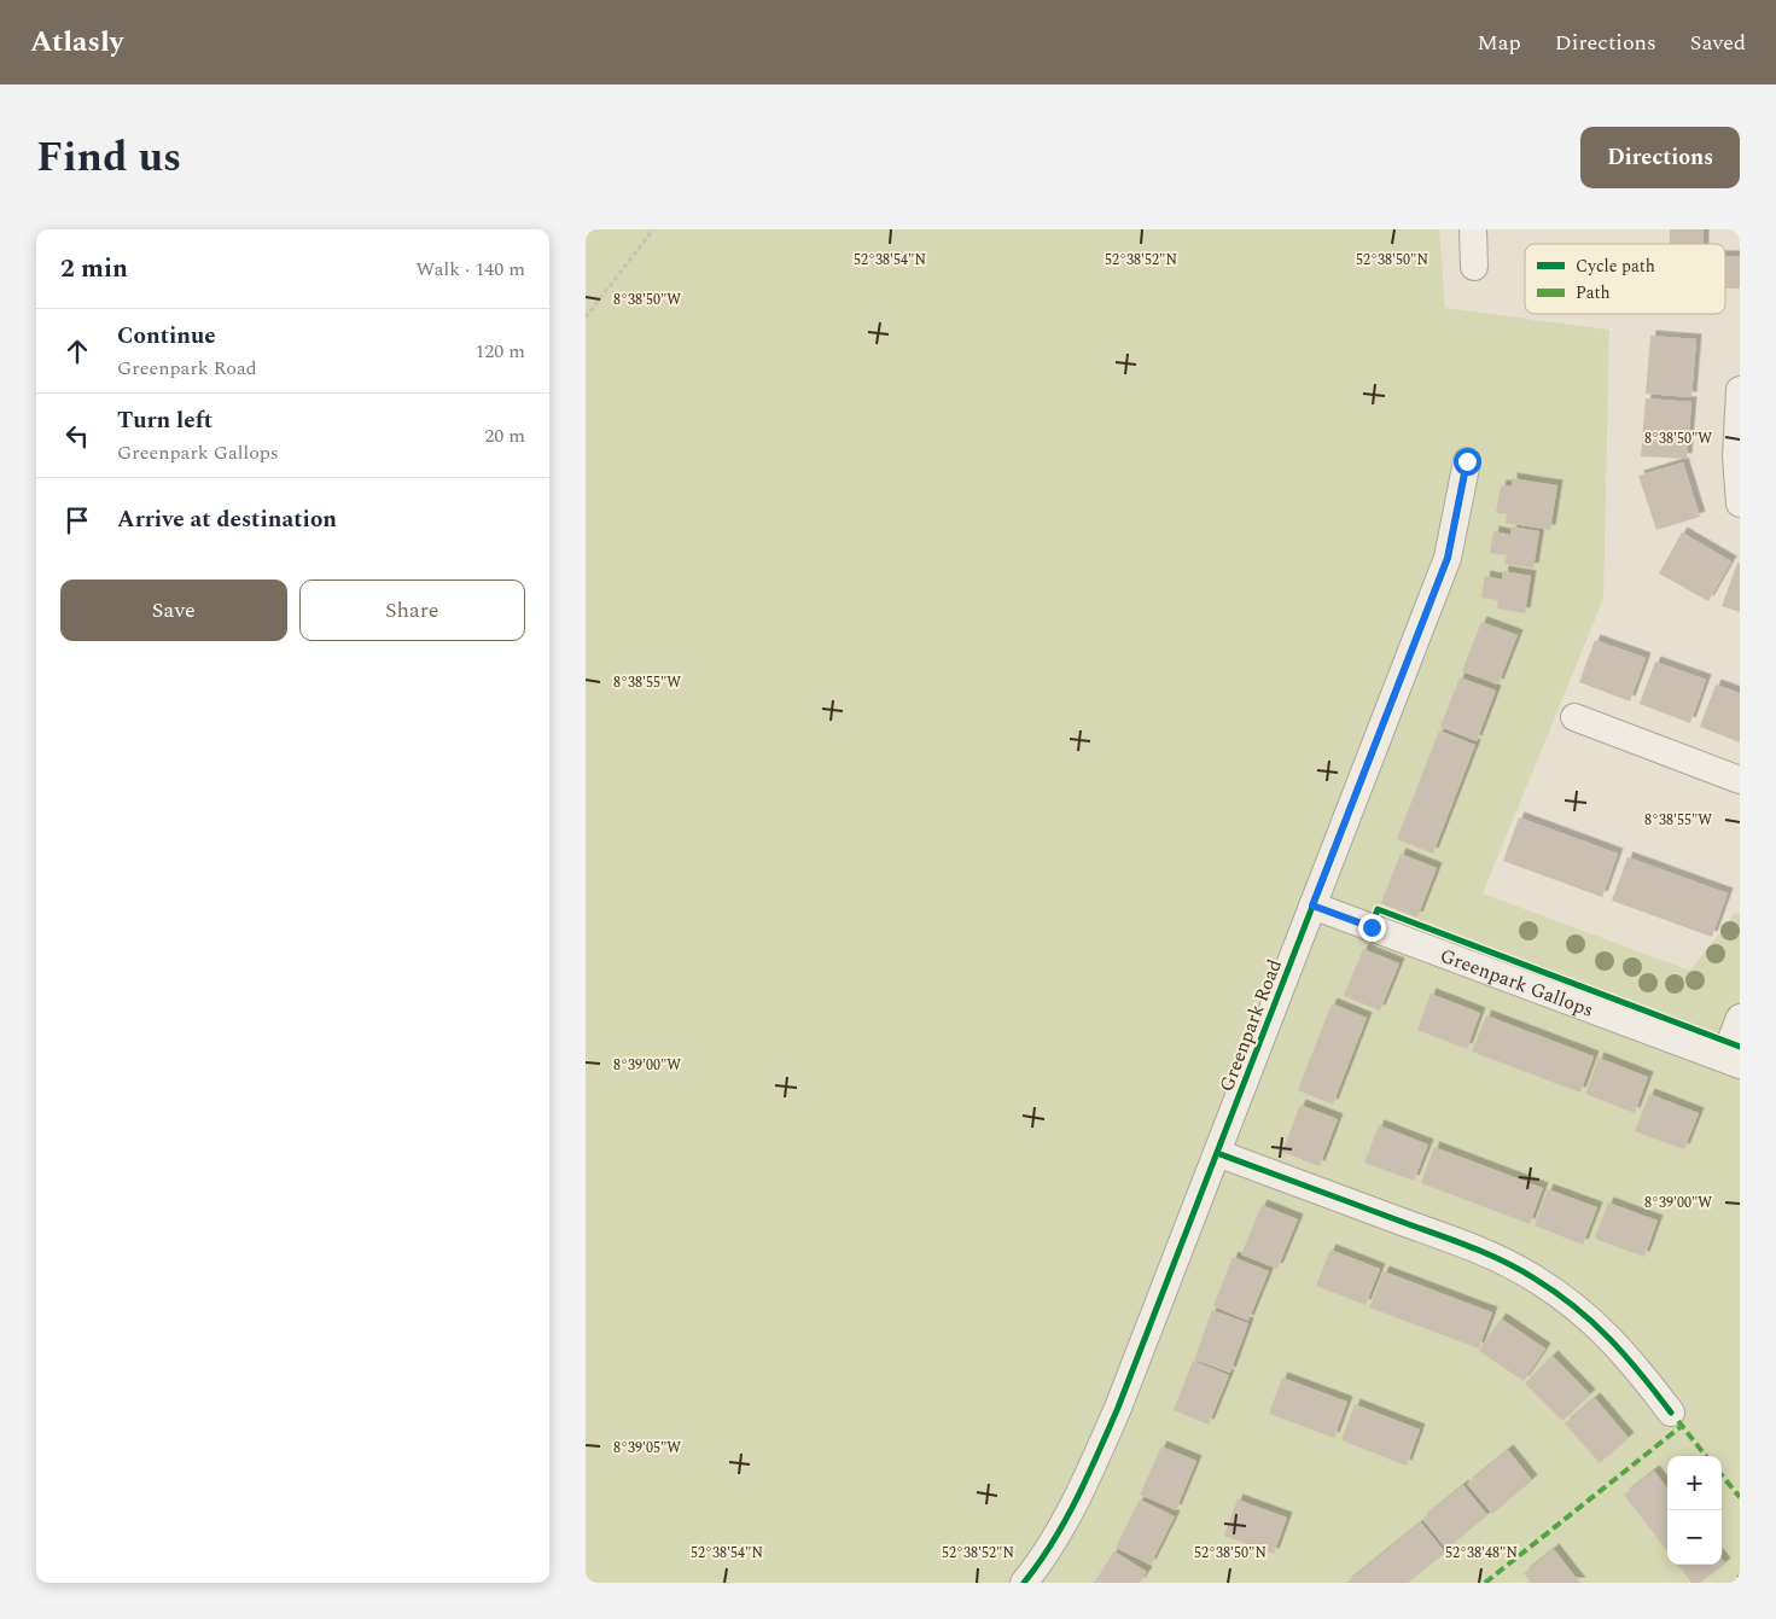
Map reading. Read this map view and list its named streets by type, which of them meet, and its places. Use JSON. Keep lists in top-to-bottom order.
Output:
{
  "streets": {
    "street": ["Greenpark Gallops", "Greenpark Road"]
  },
  "crossings": [
    ["Greenpark Gallops", "Greenpark Road"]
  ],
  "legend": ["Cycle path", "Path"],
  "page": {
    "header": "Atlasly",
    "nav": ["Map", "Directions", "Saved"],
    "title": "Find us",
    "buttons": [
      "Directions",
      ["Save", "Share"]
    ],
    "heading": ["2 min", "Walk · 140 m"],
    "list": [
      ["Continue", "Greenpark Road", "120 m"],
      ["Turn left", "Greenpark Gallops", "20 m"],
      "Arrive at destination"
    ],
    "map_buttons": ["+", "−"]
  },
  "coordinates": [
    "52°38'54\"N",
    "52°38'52\"N",
    "52°38'50\"N",
    "8°38'50\"W",
    "8°38'55\"W",
    "8°39'00\"W",
    "8°39'05\"W",
    "52°38'48\"N"
  ]
}
